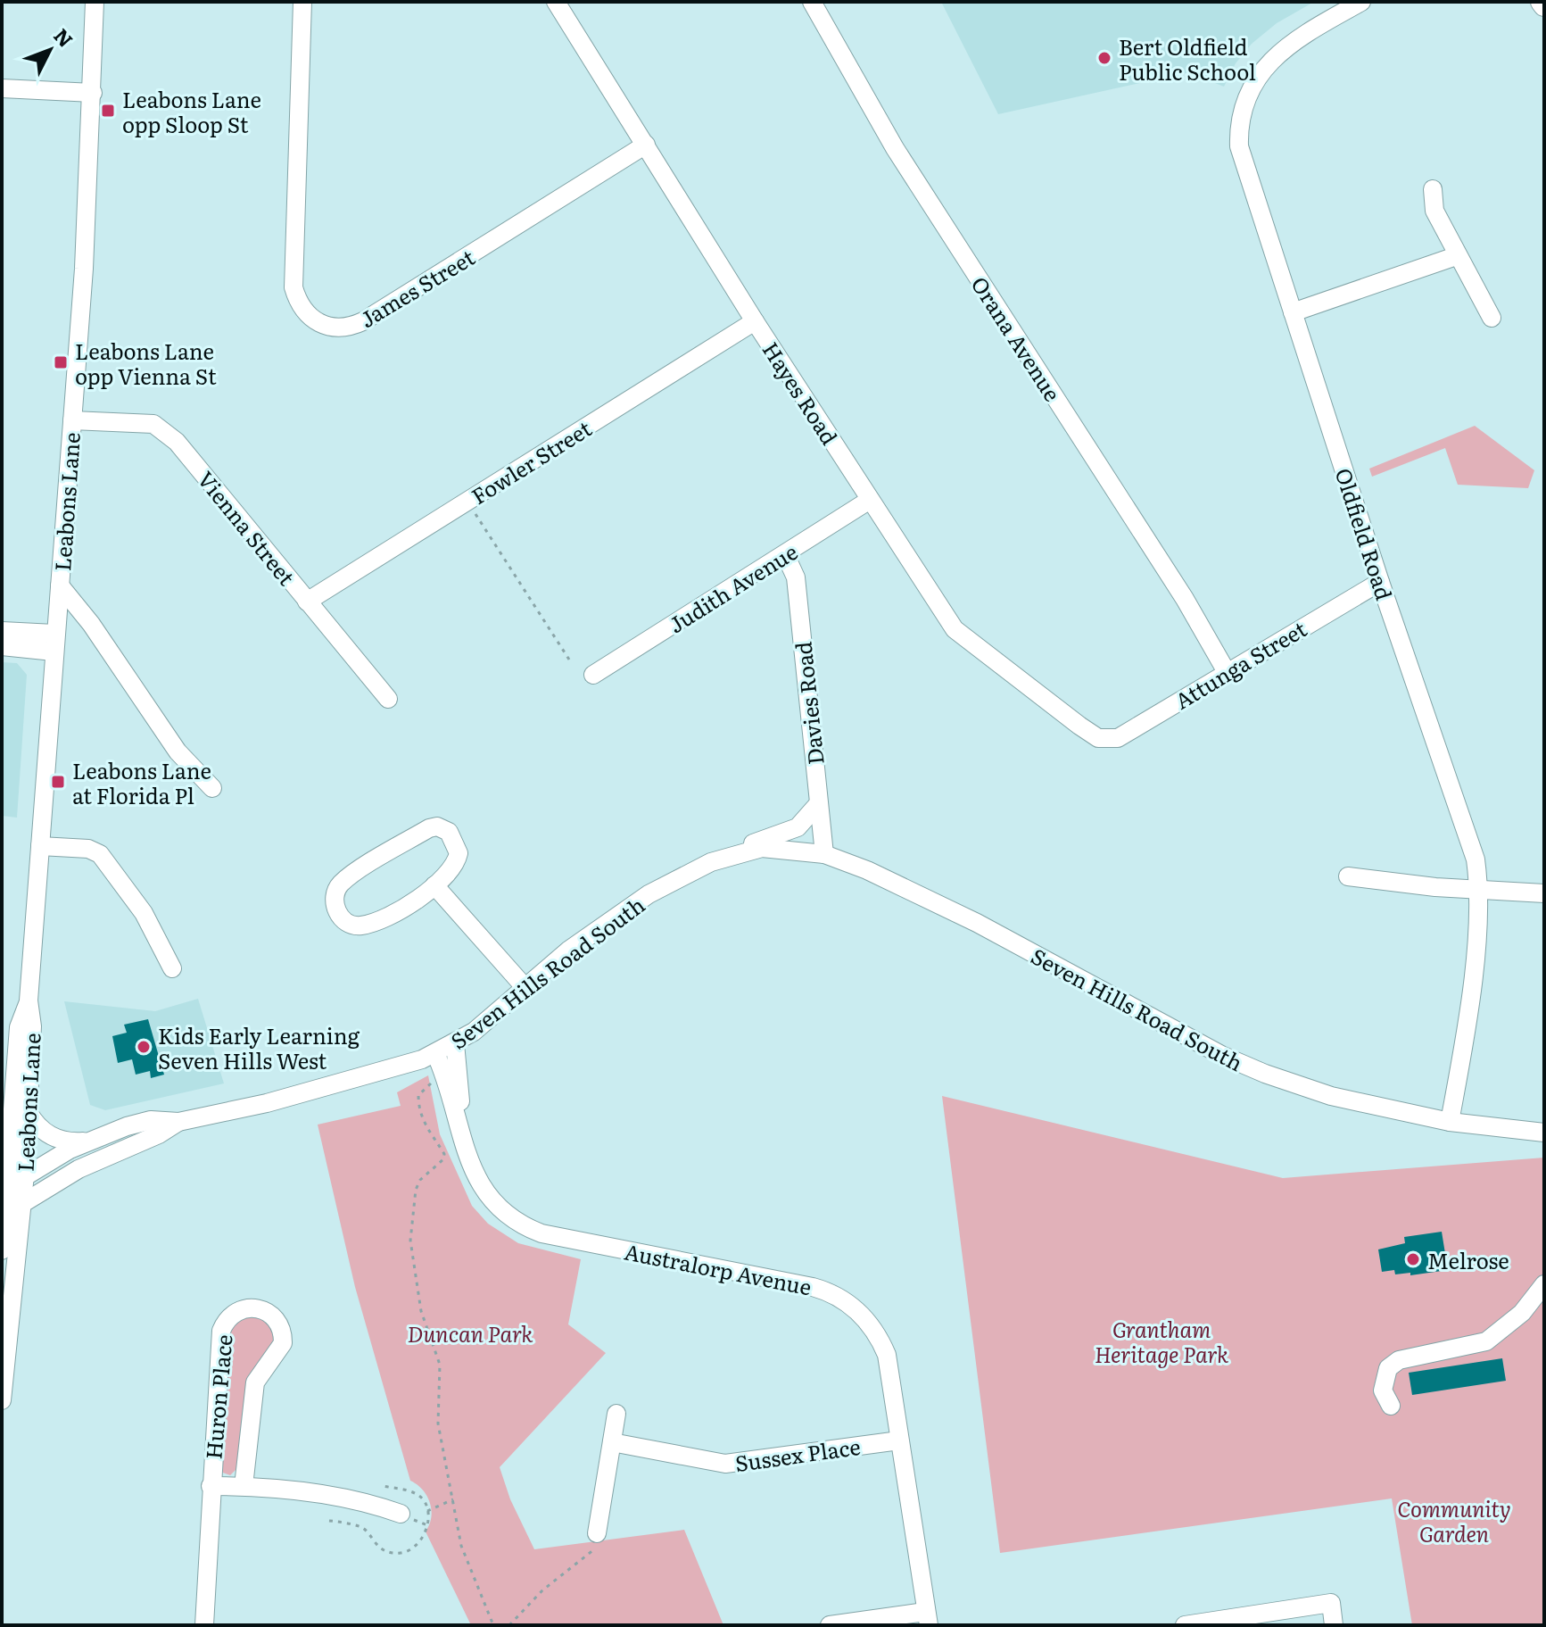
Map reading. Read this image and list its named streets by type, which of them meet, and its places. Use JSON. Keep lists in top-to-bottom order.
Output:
{
  "streets": {
    "street": [
      "James Street",
      "Orana Avenue",
      "Hayes Road",
      "Fowler Street",
      "Leabons Lane",
      "Vienna Street",
      "Oldfield Road",
      "Judith Avenue",
      "Attunga Street",
      "Davies Road",
      "Seven Hills Road South",
      "Australorp Avenue",
      "Huron Place",
      "Sussex Place"
    ]
  },
  "crossings": [
    ["James Street", "Hayes Road"],
    ["Orana Avenue", "Attunga Street"],
    ["Hayes Road", "Fowler Street"],
    ["Hayes Road", "Judith Avenue"],
    ["Hayes Road", "Attunga Street"],
    ["Fowler Street", "Vienna Street"],
    ["Leabons Lane", "Vienna Street"],
    ["Leabons Lane", "Seven Hills Road South"],
    ["Oldfield Road", "Attunga Street"],
    ["Oldfield Road", "Seven Hills Road South"],
    ["Judith Avenue", "Davies Road"],
    ["Davies Road", "Seven Hills Road South"],
    ["Seven Hills Road South", "Australorp Avenue"],
    ["Australorp Avenue", "Sussex Place"]
  ],
  "parks": ["Grantham Heritage Park", "Duncan Park", "Community Garden"],
  "places": {
    "other": ["Bert Oldfield Public School", "Kids Early Learning Seven Hills West", "Melrose"],
    "transit": ["Leabons Lane opp Sloop St", "Leabons Lane opp Vienna St", "Leabons Lane at Florida Pl"]
  },
  "north": "top right"
}
